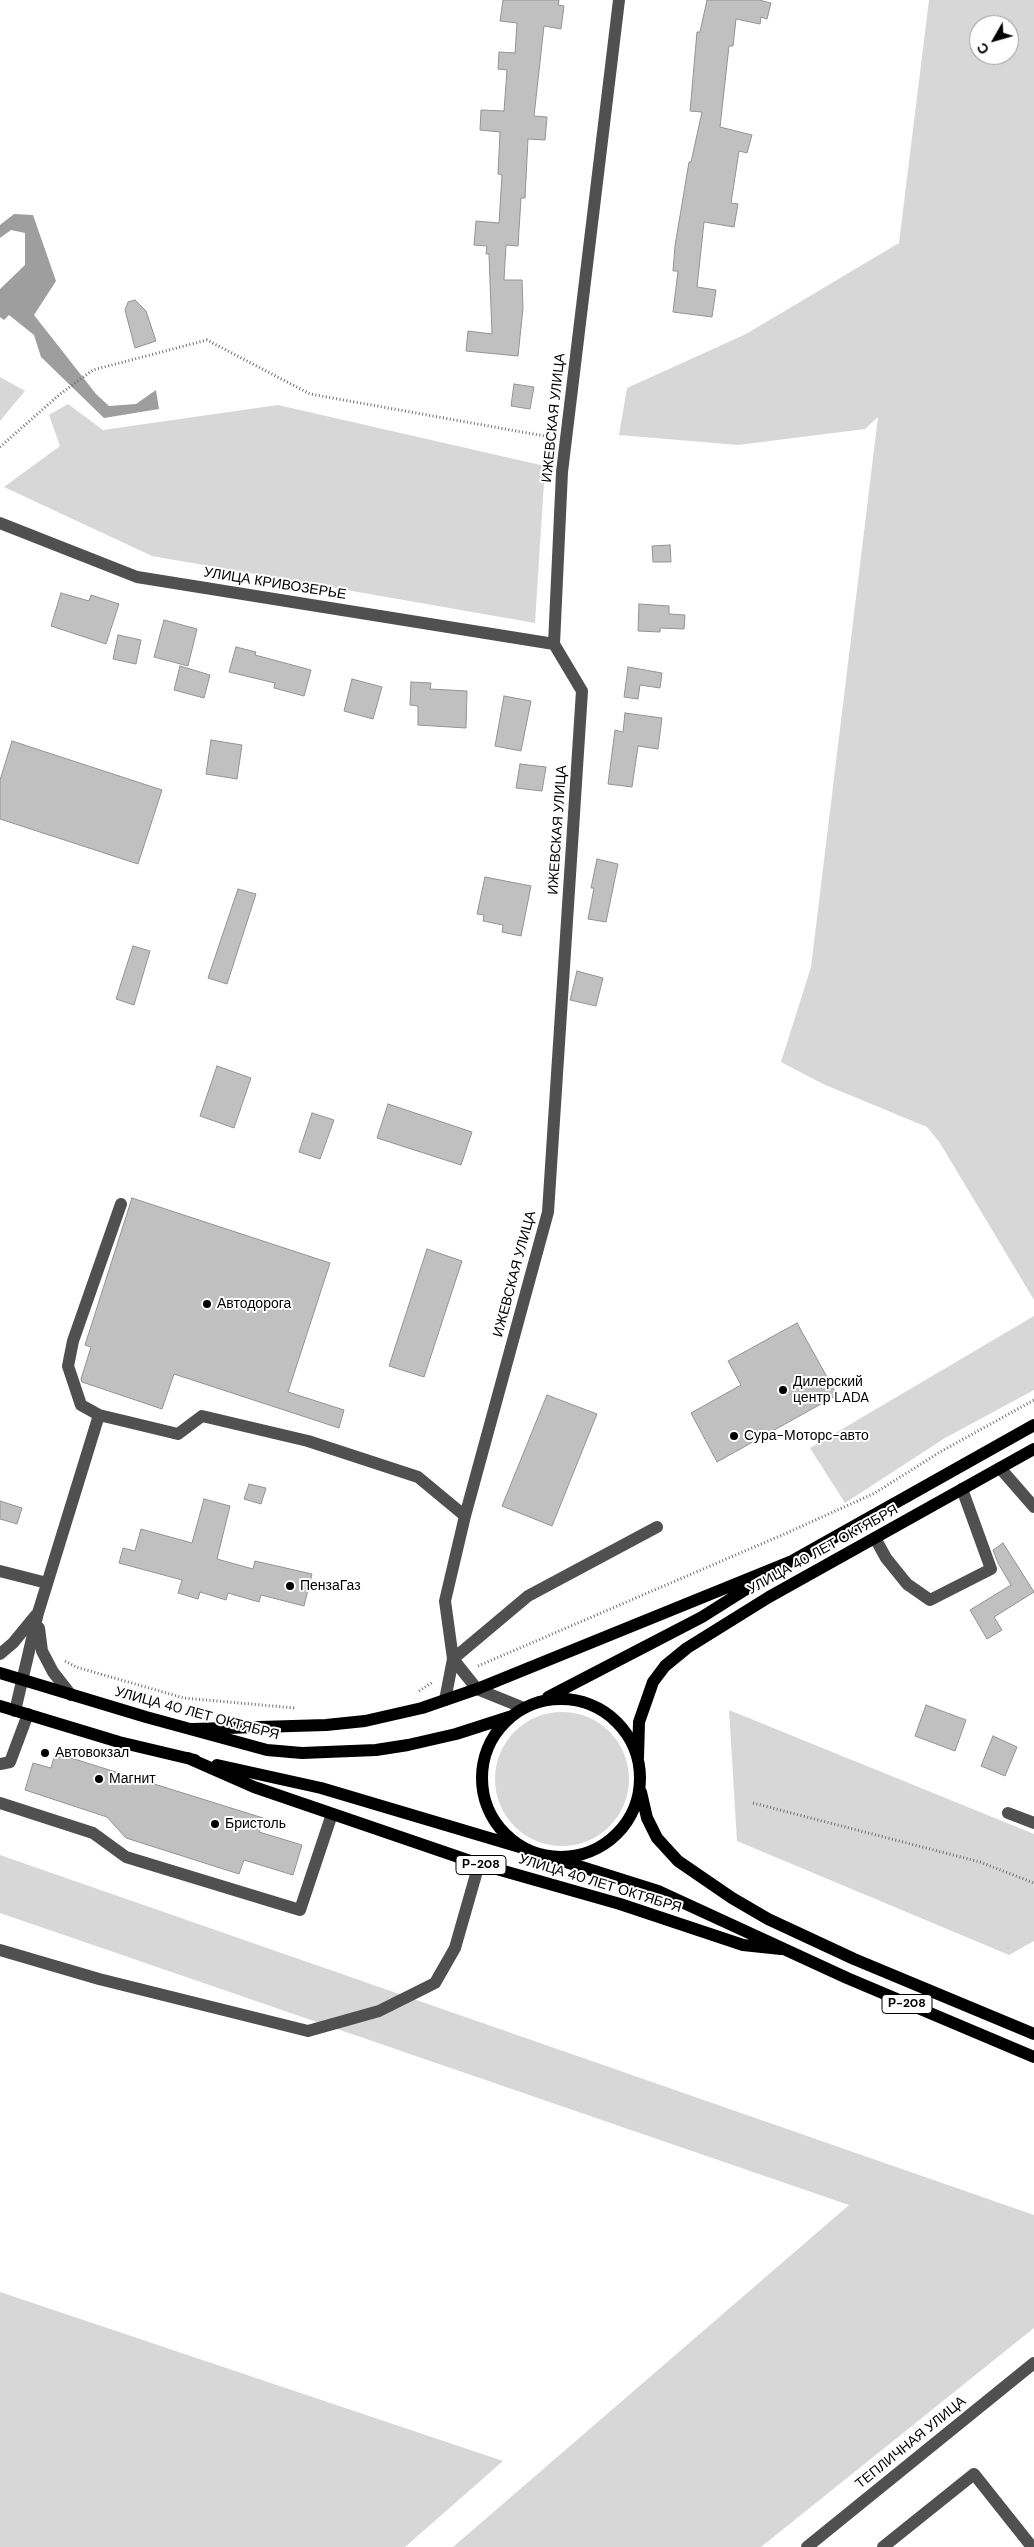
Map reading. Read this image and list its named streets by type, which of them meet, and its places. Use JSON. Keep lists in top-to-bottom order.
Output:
{
  "streets": {
    "main road": ["УЛИЦА 40 ЛЕТ ОКТЯБРЯ", "Р-208"],
    "street": ["ИЖЕВСКАЯ УЛИЦА", "УЛИЦА КРИВОЗЕРЬЕ", "ТЕПЛИЧНАЯ УЛИЦА"]
  },
  "crossings": [
    ["ИЖЕВСКАЯ УЛИЦА", "УЛИЦА КРИВОЗЕРЬЕ"],
    ["ИЖЕВСКАЯ УЛИЦА", "УЛИЦА 40 ЛЕТ ОКТЯБРЯ"]
  ],
  "places": [
    "Автодорога",
    "Дилерский центр LADA",
    "Сура-Моторс-авто",
    "ПензаГаз",
    "Автовокзал",
    "Магнит",
    "Бристоль"
  ],
  "north": "bottom left"
}
